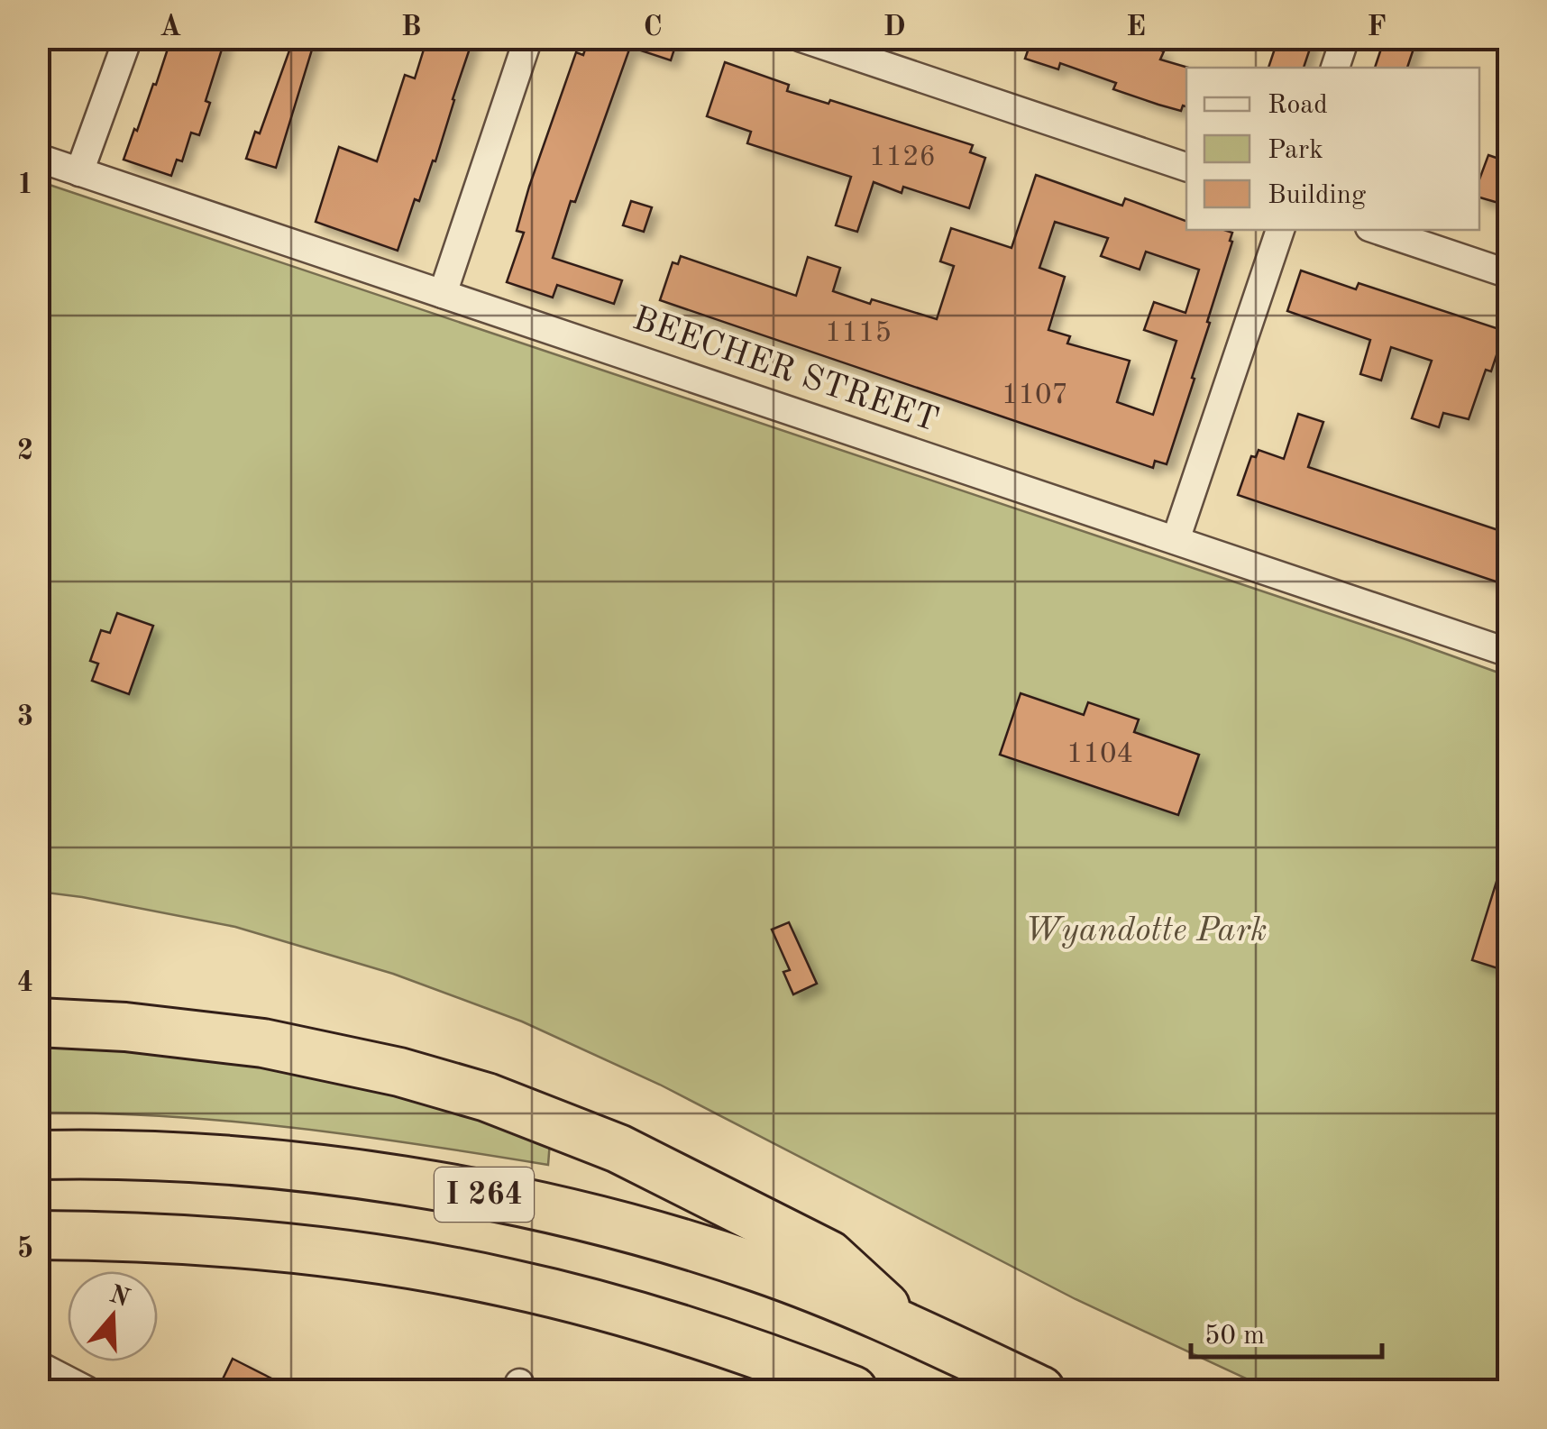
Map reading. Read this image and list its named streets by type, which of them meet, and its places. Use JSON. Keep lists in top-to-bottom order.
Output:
{
  "streets": {
    "highway": ["I 264"],
    "street": ["BEECHER STREET"]
  },
  "parks": ["Wyandotte Park"],
  "house_numbers": [
    "1126",
    "1115",
    "1107",
    "1104"
  ],
  "legend": ["Road", "Park", "Building"],
  "scale_bar": "50 m",
  "north": "top",
  "grid": {
    "columns": [
      "A",
      "B",
      "C",
      "D",
      "E",
      "F"
    ],
    "rows": [
      "1",
      "2",
      "3",
      "4",
      "5"
    ]
  }
}
